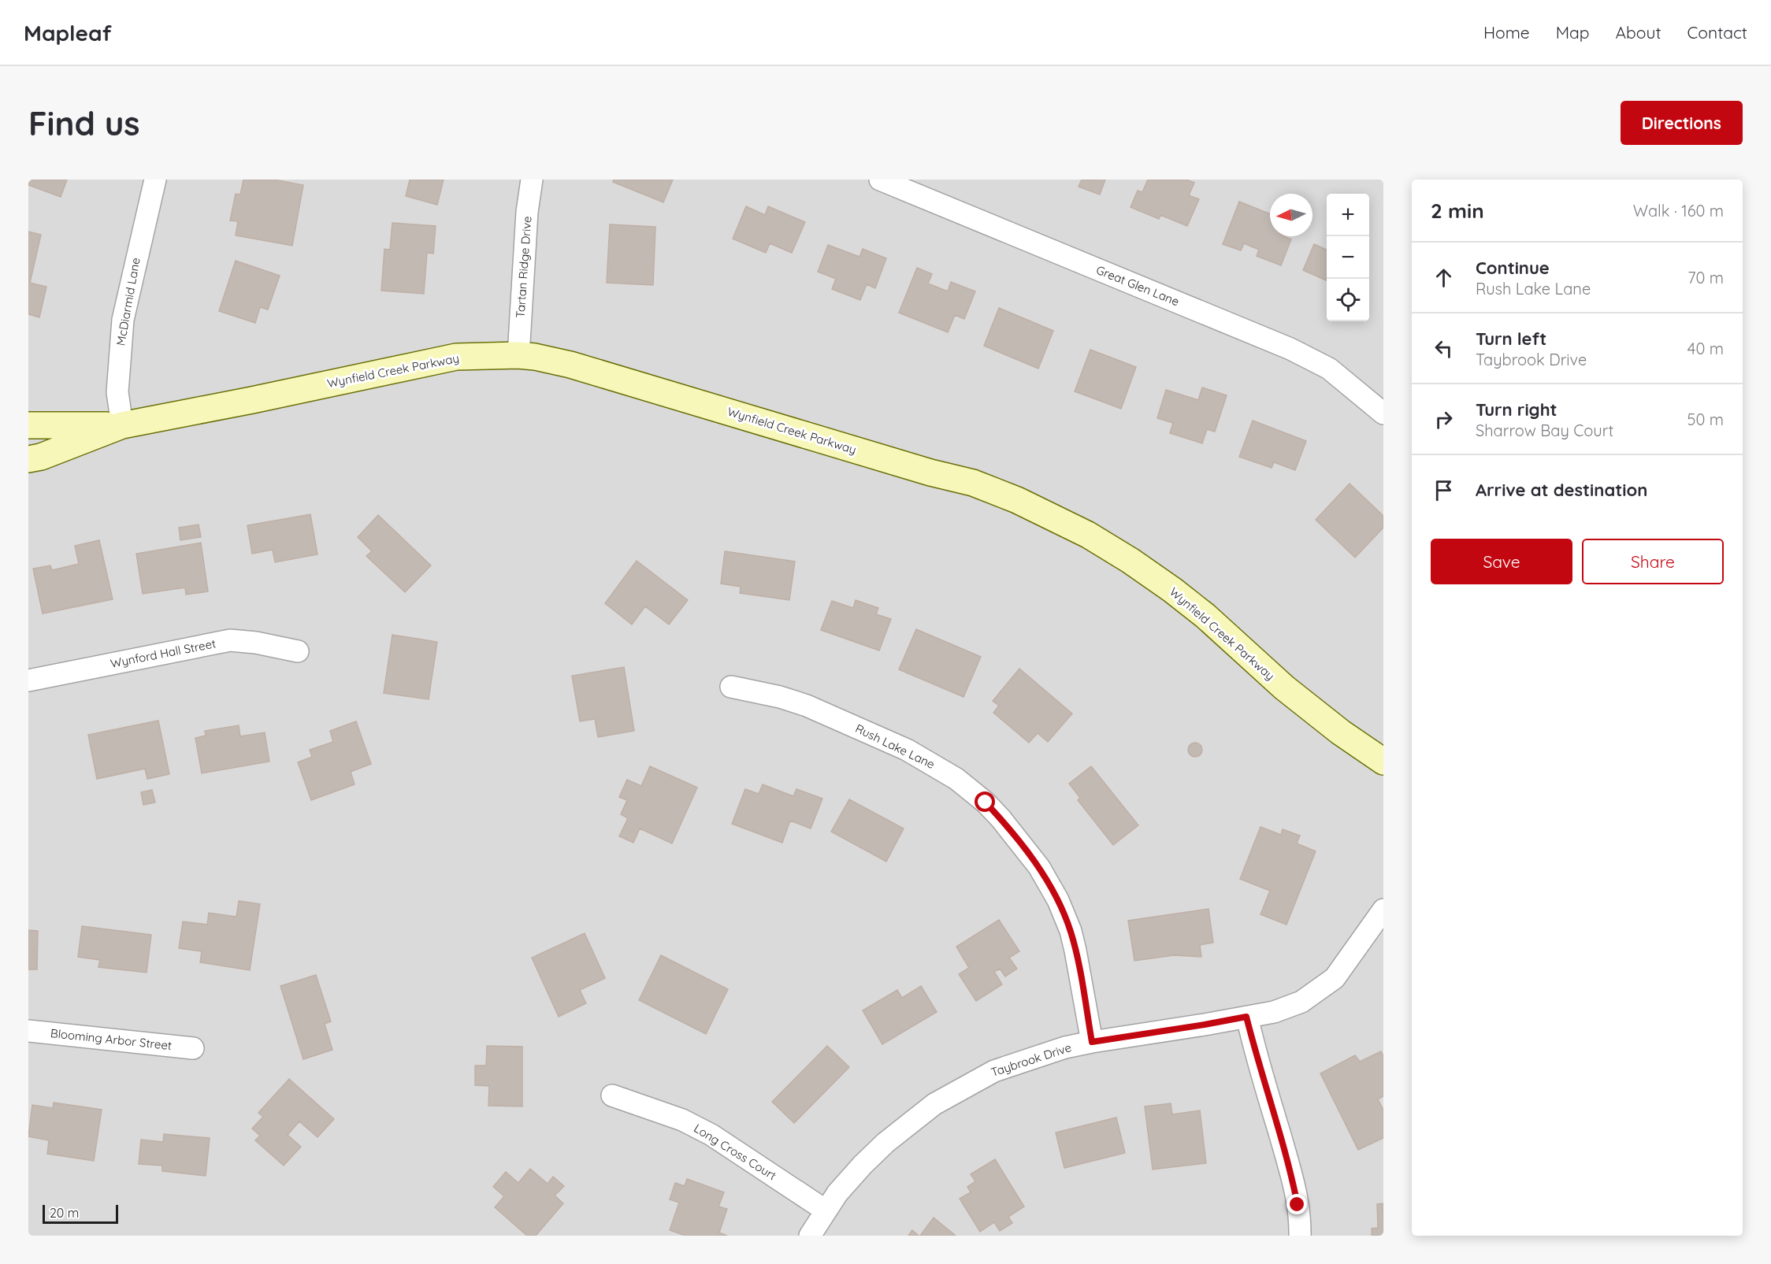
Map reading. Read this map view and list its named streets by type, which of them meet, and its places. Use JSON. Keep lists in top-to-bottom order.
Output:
{
  "streets": {
    "street": [
      "Tartan Ridge Drive",
      "Great Glen Lane",
      "McDiarmid Lane",
      "Wynfield Creek Parkway",
      "Wynford Hall Street",
      "Rush Lake Lane",
      "Blooming Arbor Street",
      "Taybrook Drive",
      "Long Cross Court"
    ]
  },
  "crossings": [
    ["Tartan Ridge Drive", "Wynfield Creek Parkway"],
    ["McDiarmid Lane", "Wynfield Creek Parkway"],
    ["Rush Lake Lane", "Taybrook Drive"],
    ["Taybrook Drive", "Long Cross Court"]
  ],
  "scale_bar": "20 m",
  "north": "left",
  "page": {
    "header": "Mapleaf",
    "nav": [
      "Home",
      "Map",
      "About",
      "Contact"
    ],
    "buttons": [
      "Directions",
      ["Save", "Share"]
    ],
    "title": "Find us",
    "heading": ["2 min", "Walk · 160 m"],
    "map_buttons": ["+", "−"],
    "list": [
      ["Continue", "Rush Lake Lane", "70 m"],
      ["Turn left", "Taybrook Drive", "40 m"],
      ["Turn right", "Sharrow Bay Court", "50 m"],
      "Arrive at destination"
    ],
    "scale": "20 m"
  }
}
